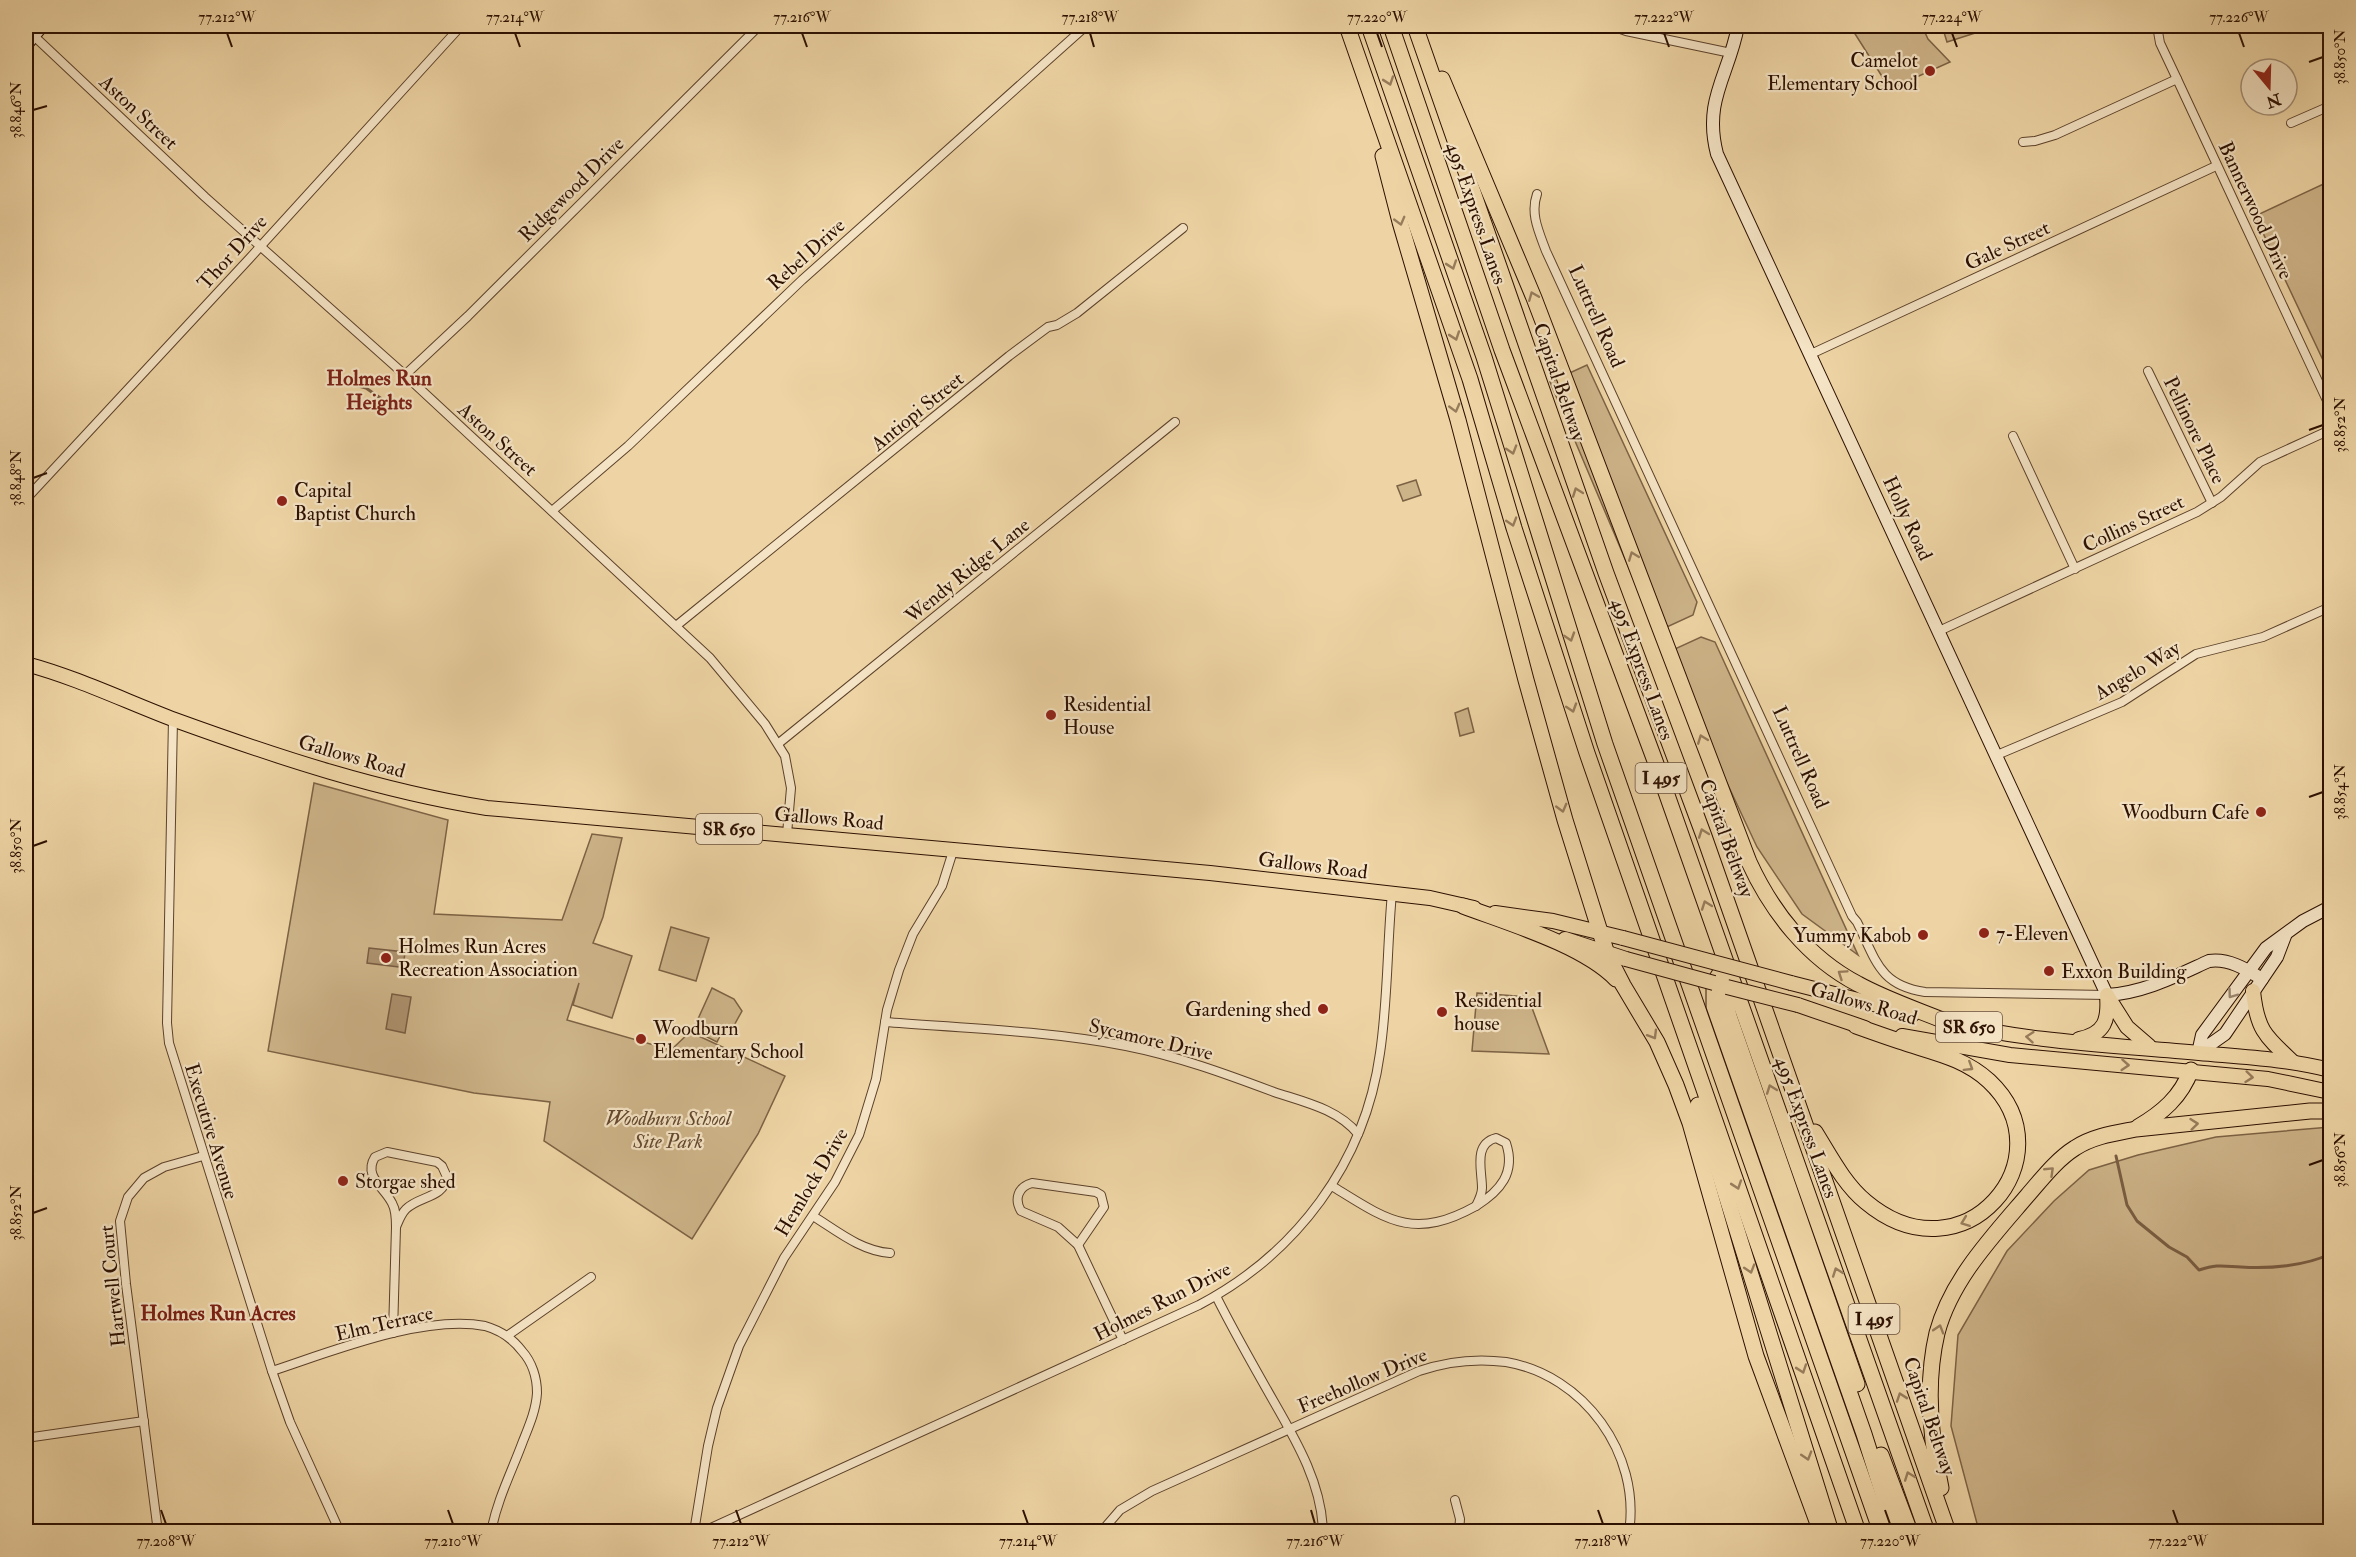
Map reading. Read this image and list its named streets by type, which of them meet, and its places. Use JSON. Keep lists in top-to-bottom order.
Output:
{
  "streets": {
    "highway": ["495 Express Lanes", "Capital Beltway", "I 495"],
    "main road": ["Gallows Road", "SR 650"],
    "street": [
      "Aston Street",
      "Ridgewood Drive",
      "Bannerwood Drive",
      "Gale Street",
      "Thor Drive",
      "Rebel Drive",
      "Luttrell Road",
      "Antiopi Street",
      "Pellinore Place",
      "Holly Road",
      "Collins Street",
      "Wendy Ridge Lane",
      "Angelo Way",
      "Sycamore Drive",
      "Executive Avenue",
      "Hemlock Drive",
      "Hartwell Court",
      "Holmes Run Drive",
      "Elm Terrace",
      "Freehollow Drive"
    ]
  },
  "crossings": [
    ["Aston Street", "Ridgewood Drive"],
    ["Aston Street", "Thor Drive"],
    ["Aston Street", "Rebel Drive"],
    ["Aston Street", "Antiopi Street"],
    ["Aston Street", "Wendy Ridge Lane"],
    ["Aston Street", "Gallows Road"],
    ["Bannerwood Drive", "Gale Street"],
    ["Gale Street", "Holly Road"],
    ["Luttrell Road", "Holly Road"],
    ["Pellinore Place", "Collins Street"],
    ["Holly Road", "Collins Street"],
    ["Holly Road", "Angelo Way"],
    ["Gallows Road", "Executive Avenue"],
    ["Gallows Road", "Hemlock Drive"],
    ["Gallows Road", "Holmes Run Drive"],
    ["Sycamore Drive", "Hemlock Drive"],
    ["Sycamore Drive", "Holmes Run Drive"],
    ["Executive Avenue", "Hartwell Court"],
    ["Executive Avenue", "Elm Terrace"]
  ],
  "districts": ["Holmes Run Heights", "Holmes Run Acres"],
  "parks": ["Woodburn School Site Park"],
  "places": [
    "Camelot Elementary School",
    "Capital Baptist Church",
    "Residential House",
    "Woodburn Cafe",
    "7-Eleven",
    "Yummy Kabob",
    "Holmes Run Acres Recreation Association",
    "Exxon Building",
    "Gardening shed",
    "Residential house",
    "Woodburn Elementary School",
    "Storgae shed"
  ],
  "north": "bottom",
  "coordinates": [
    "77.212°W",
    "77.214°W",
    "77.216°W",
    "77.218°W",
    "77.220°W",
    "77.222°W",
    "77.224°W",
    "77.226°W",
    "38.850°N",
    "38.846°N",
    "38.852°N",
    "38.848°N",
    "38.854°N",
    "38.856°N",
    "77.208°W",
    "77.210°W"
  ]
}
